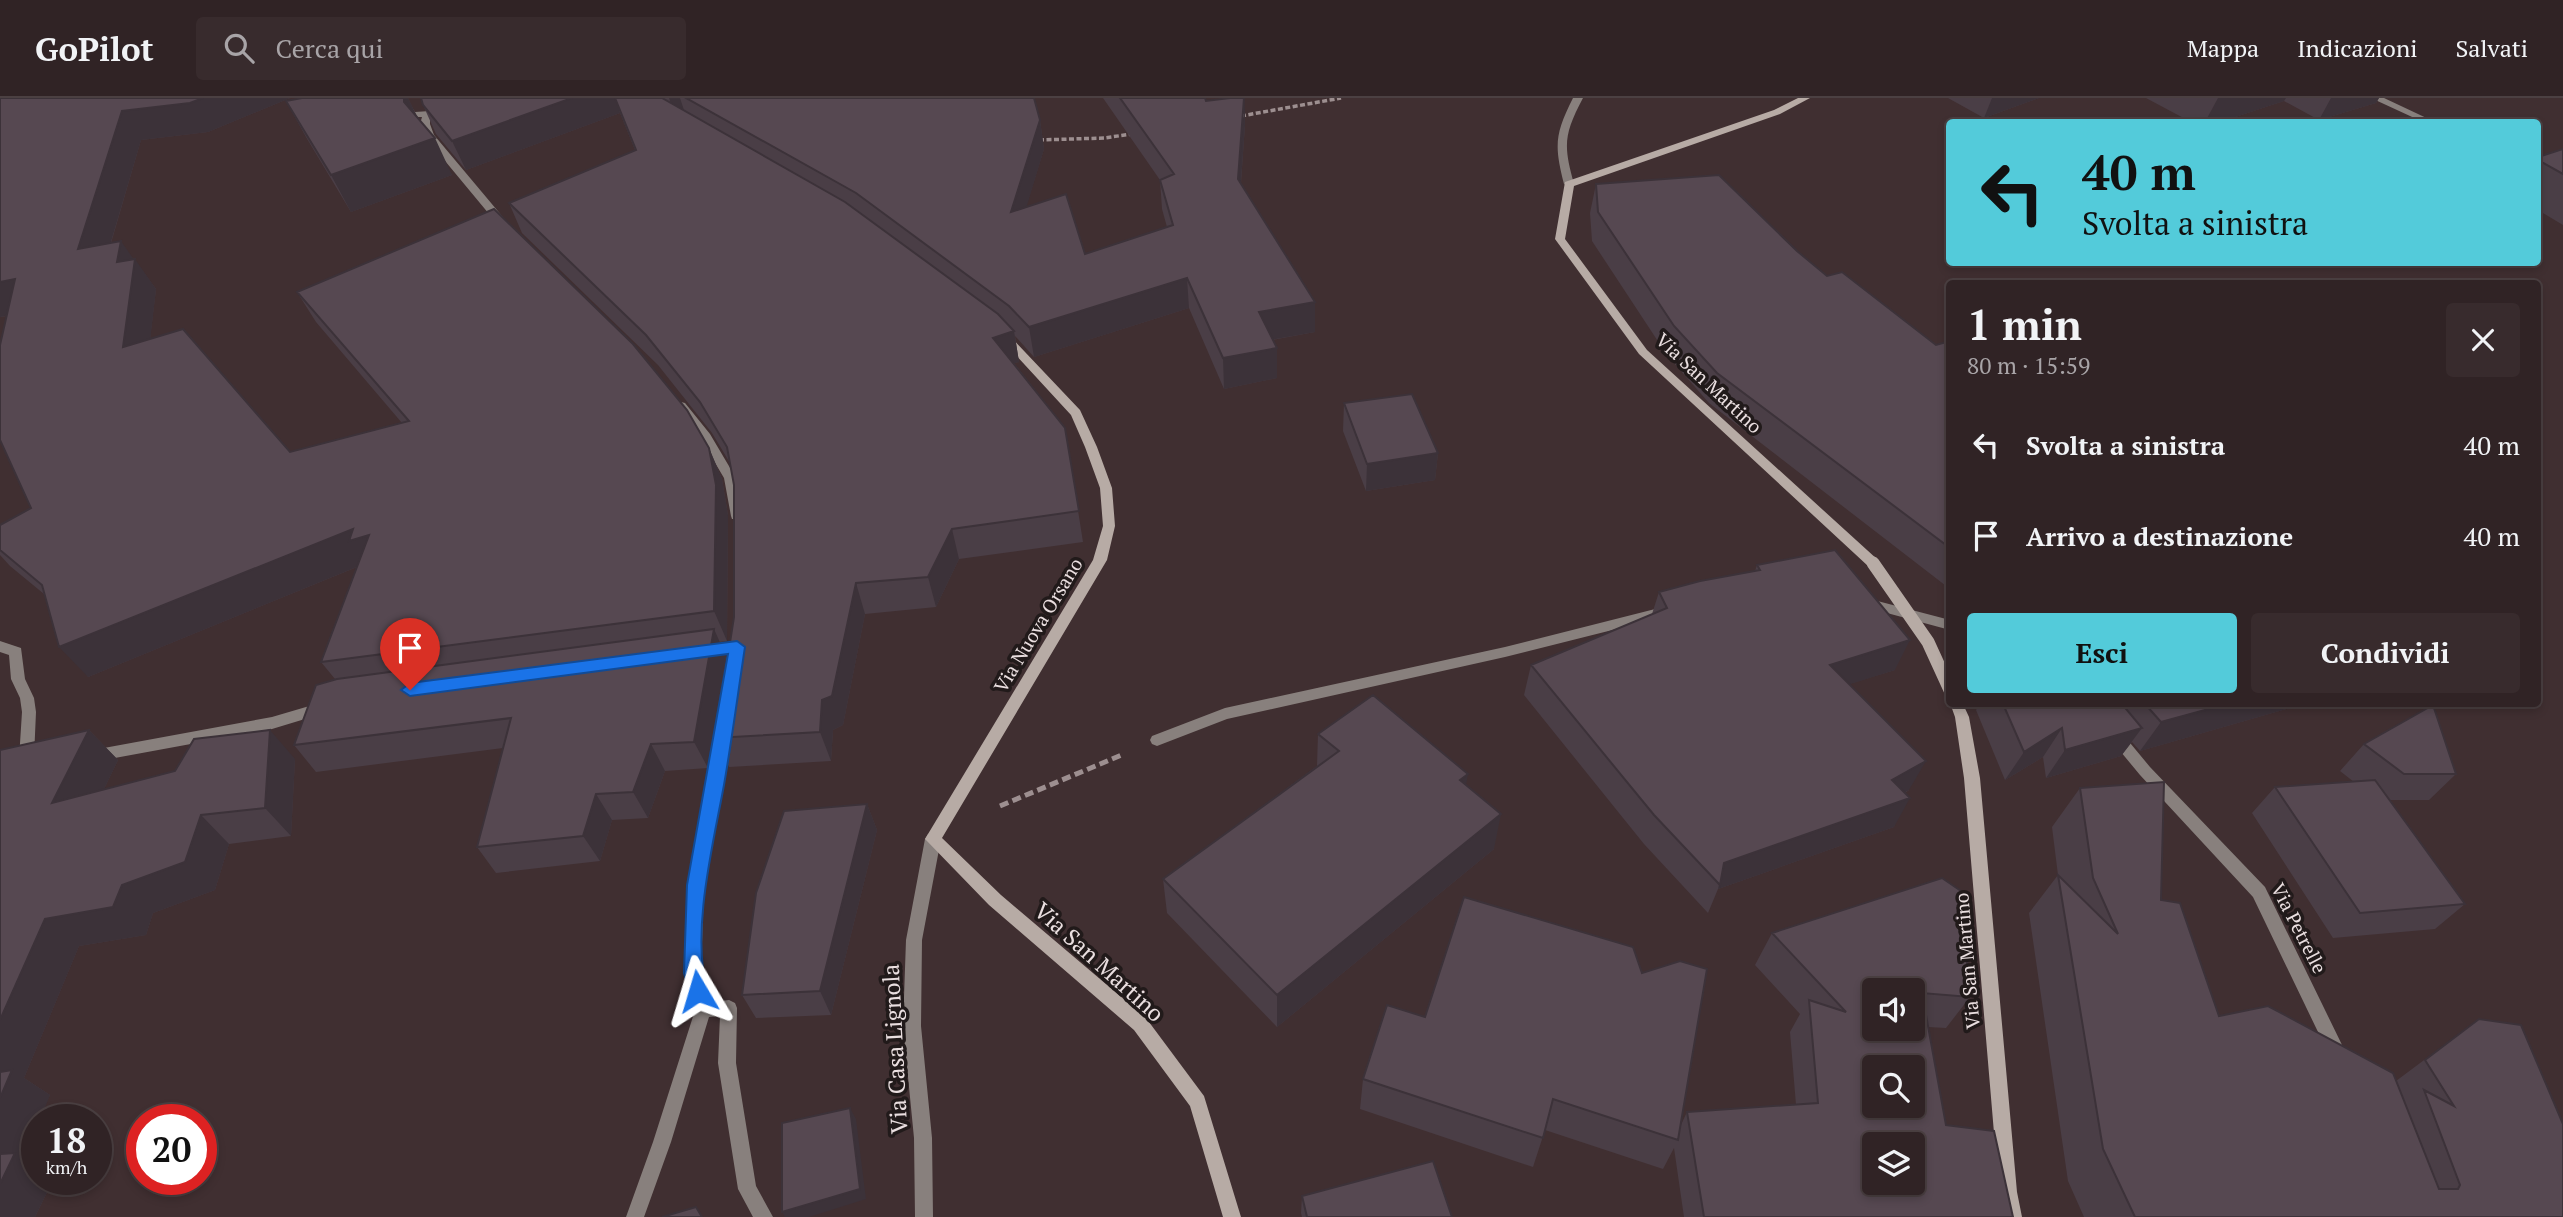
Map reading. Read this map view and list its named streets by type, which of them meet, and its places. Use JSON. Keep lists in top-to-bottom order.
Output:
{
  "streets": {
    "street": [
      "Via San Martino",
      "Via Nuova Orsano",
      "Via Petrelle",
      "Via Casa Lignola"
    ]
  },
  "crossings": [
    ["Via San Martino", "Via Nuova Orsano"],
    ["Via San Martino", "Via Casa Lignola"],
    ["Via Nuova Orsano", "Via Casa Lignola"]
  ],
  "page": {
    "header": "GoPilot",
    "search": "Cerca qui",
    "nav": ["Mappa", "Indicazioni", "Salvati"],
    "turn": ["40 m", "Svolta a sinistra"],
    "heading": ["1 min", "80 m · 15:59"],
    "list": [
      {
        "name": "Svolta a sinistra",
        "value": "40 m"
      },
      {
        "name": "Arrivo a destinazione",
        "value": "40 m"
      }
    ],
    "buttons": ["Esci", "Condividi"],
    "speed": "18 km/h",
    "limit": "20"
  }
}
